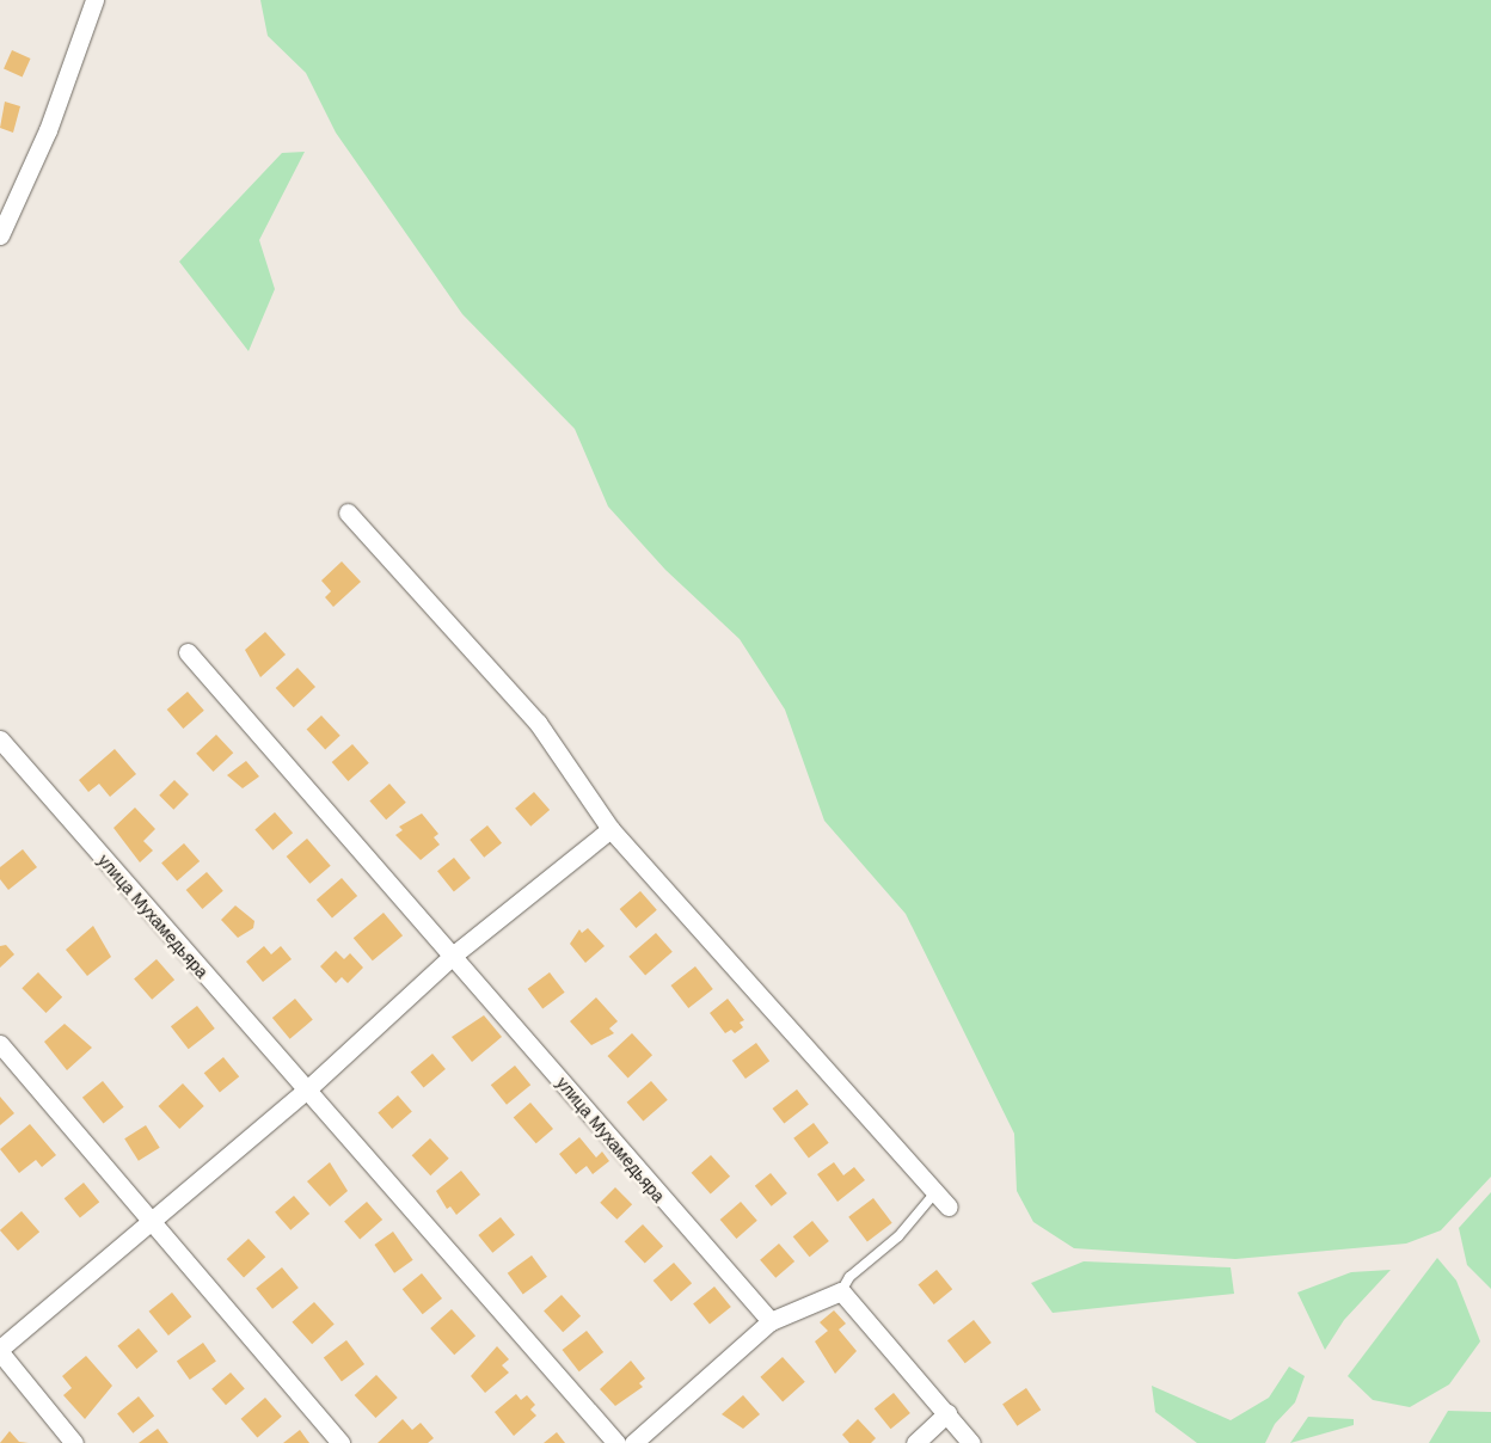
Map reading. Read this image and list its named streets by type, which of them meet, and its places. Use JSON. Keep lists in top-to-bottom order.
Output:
{
  "streets": {
    "street": ["улица Мухамедьяра"]
  }
}
